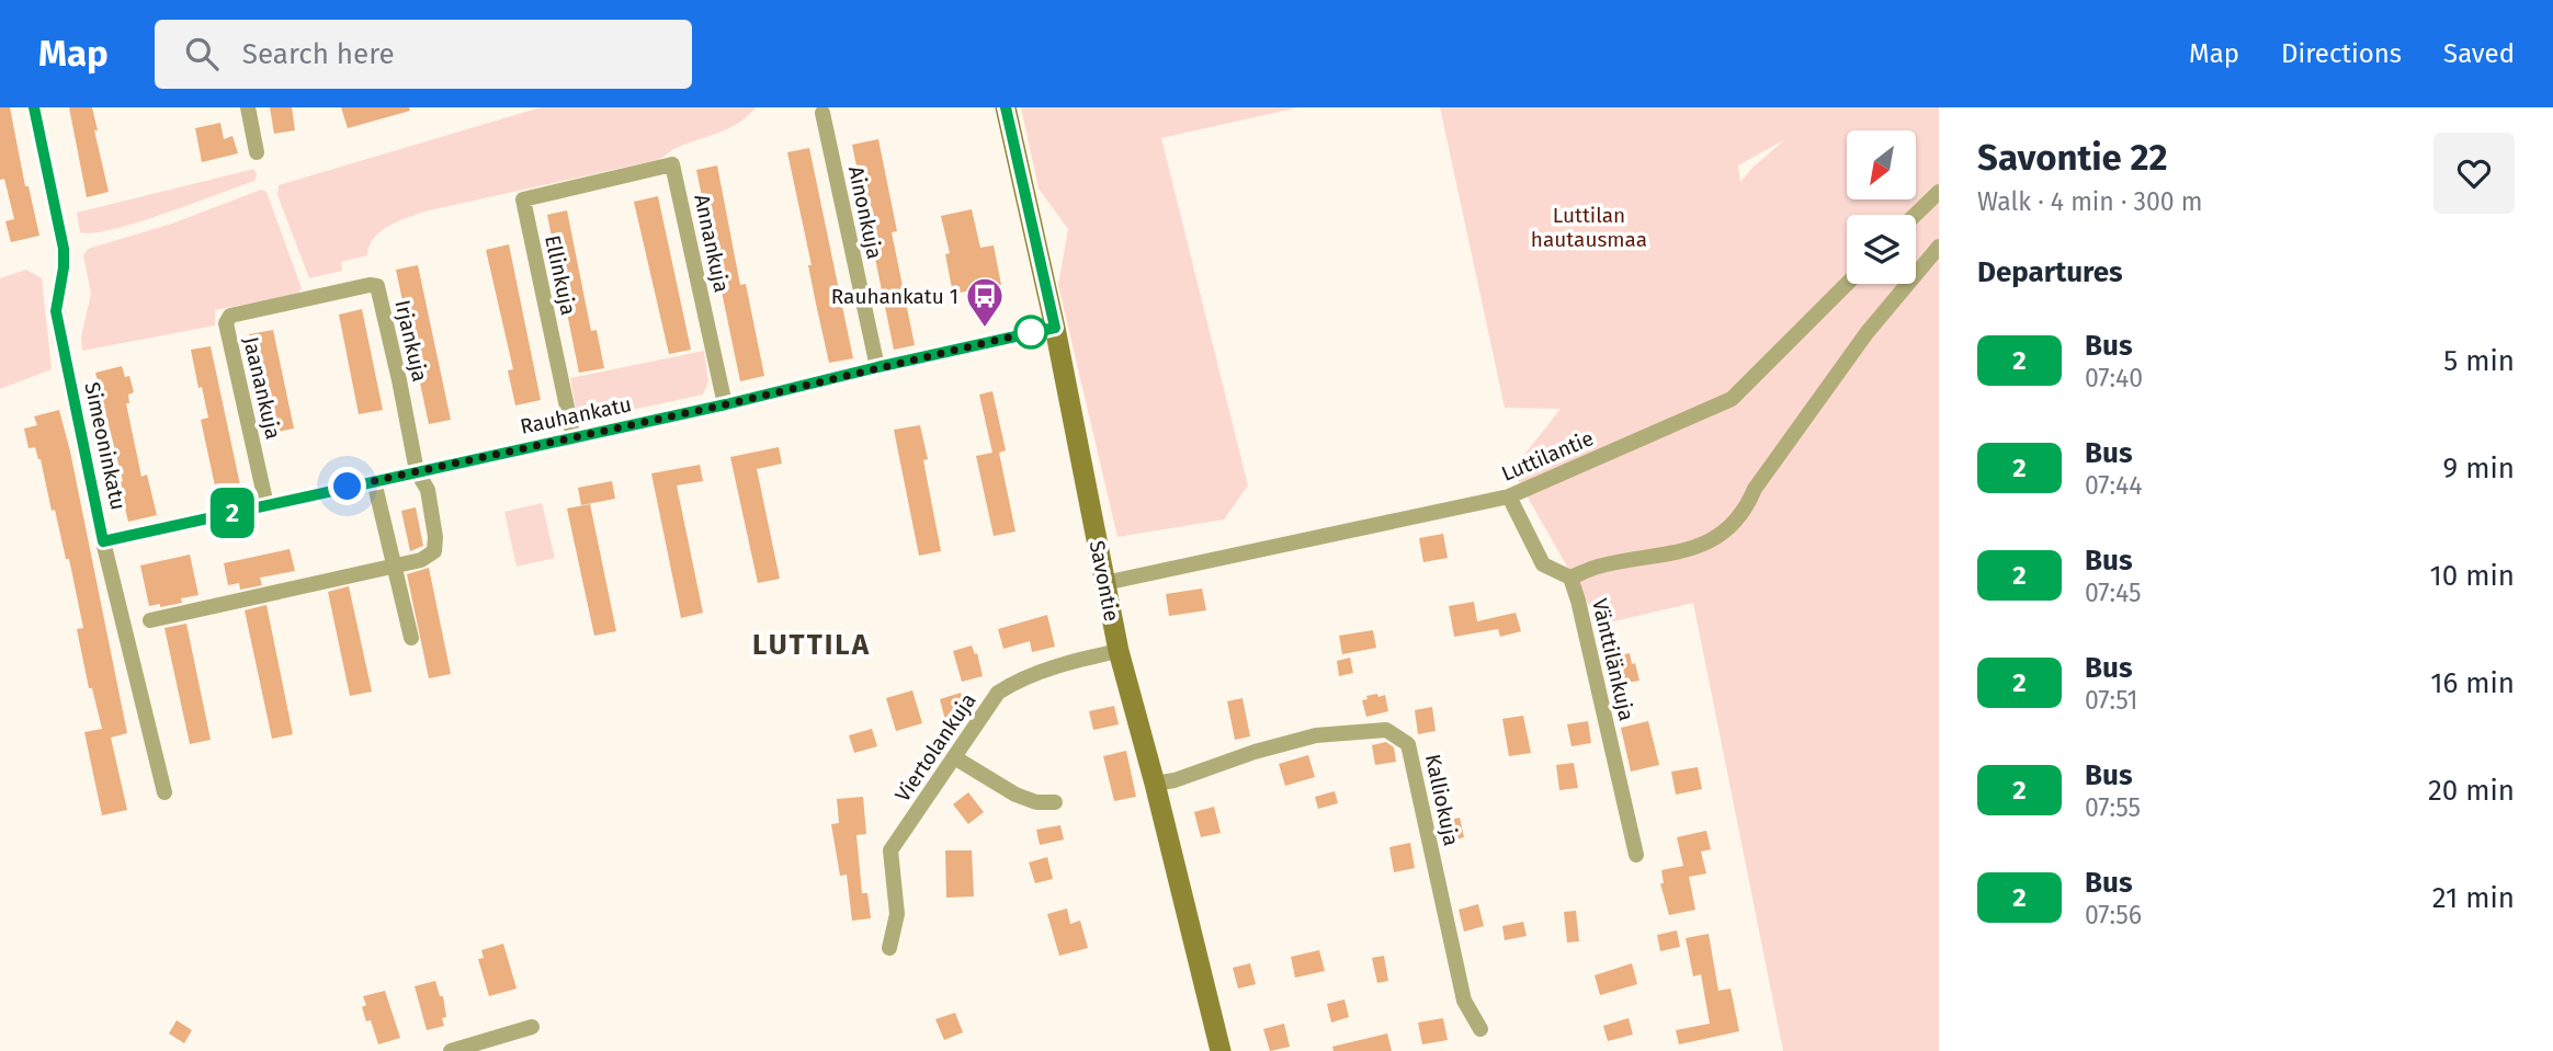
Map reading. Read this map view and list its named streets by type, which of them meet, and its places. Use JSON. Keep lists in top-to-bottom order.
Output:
{
  "streets": {
    "street": [
      "Ainonkuja",
      "Annankuja",
      "Ellinkuja",
      "Irjankuja",
      "Jaanankuja",
      "Rauhankatu",
      "Simeoninkatu",
      "Luttilantie",
      "Savontie",
      "Vänttilänkuja",
      "Viertolankuja",
      "Kalliokuja"
    ]
  },
  "crossings": [
    ["Ainonkuja", "Rauhankatu"],
    ["Annankuja", "Ellinkuja"],
    ["Annankuja", "Rauhankatu"],
    ["Ellinkuja", "Rauhankatu"],
    ["Irjankuja", "Jaanankuja"],
    ["Irjankuja", "Rauhankatu"],
    ["Jaanankuja", "Rauhankatu"],
    ["Rauhankatu", "Simeoninkatu"],
    ["Rauhankatu", "Savontie"],
    ["Luttilantie", "Savontie"],
    ["Luttilantie", "Vänttilänkuja"],
    ["Savontie", "Viertolankuja"],
    ["Savontie", "Kalliokuja"]
  ],
  "districts": ["LUTTILA"],
  "parks": ["Luttilan hautausmaa"],
  "places": {
    "bus stop": ["Rauhankatu 1"]
  },
  "lines": ["bus line 2"],
  "north": "bottom left",
  "page": {
    "header": "Map",
    "search": "Search here",
    "nav": ["Map", "Directions", "Saved"],
    "on_map": "2",
    "heading": [
      ["Savontie 22", "Walk · 4 min · 300 m"],
      "Departures"
    ],
    "list": [
      {
        "mark": "2",
        "name": "Bus",
        "note": "07:40",
        "value": "5 min"
      },
      {
        "mark": "2",
        "name": "Bus",
        "note": "07:44",
        "value": "9 min"
      },
      {
        "mark": "2",
        "name": "Bus",
        "note": "07:45",
        "value": "10 min"
      },
      {
        "mark": "2",
        "name": "Bus",
        "note": "07:51",
        "value": "16 min"
      },
      {
        "mark": "2",
        "name": "Bus",
        "note": "07:55",
        "value": "20 min"
      },
      {
        "mark": "2",
        "name": "Bus",
        "note": "07:56",
        "value": "21 min"
      }
    ]
  }
}
